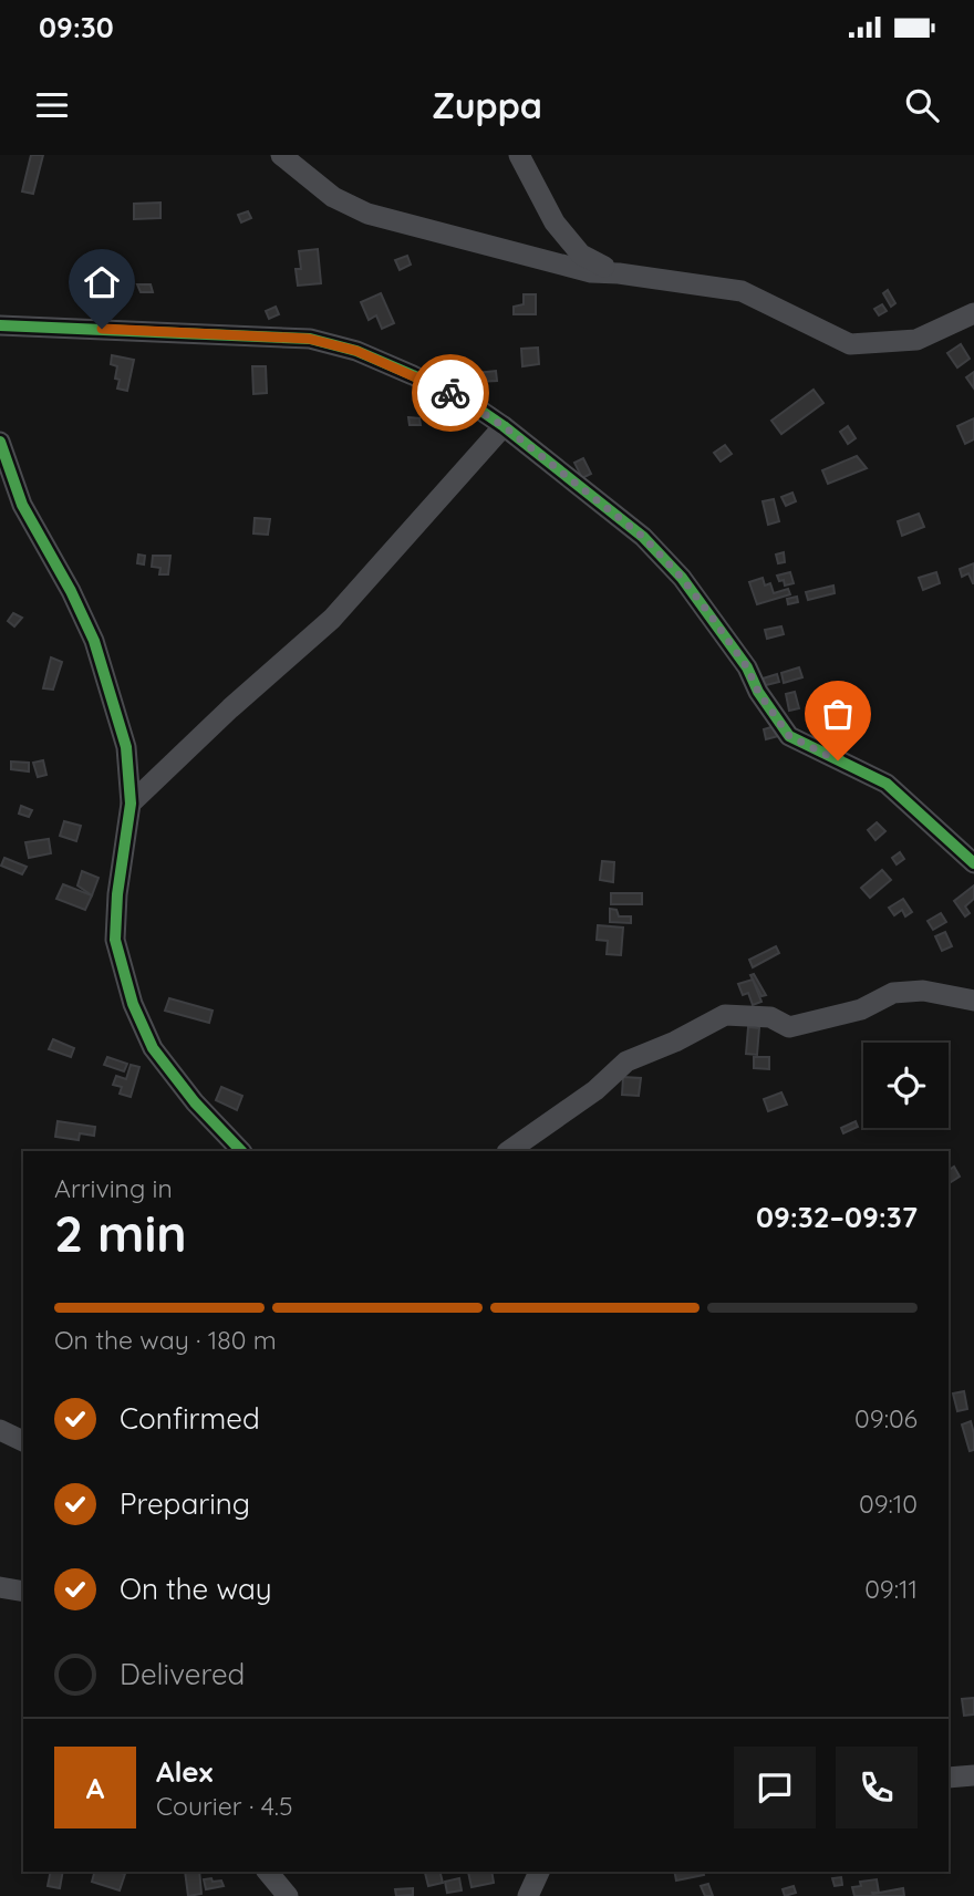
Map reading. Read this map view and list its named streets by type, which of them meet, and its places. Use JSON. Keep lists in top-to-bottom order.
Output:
{
  "page": {
    "status": "09:30",
    "header": "Zuppa",
    "heading": ["2 min", "Arriving in", "09:32–09:37"],
    "panel": ["Alex", "Courier · 4.5"],
    "bar": "On the way · 180 m",
    "list": [
      ["Confirmed", "09:06"],
      ["Preparing", "09:10"],
      ["On the way", "09:11"],
      "Delivered"
    ],
    "round": "A"
  }
}
